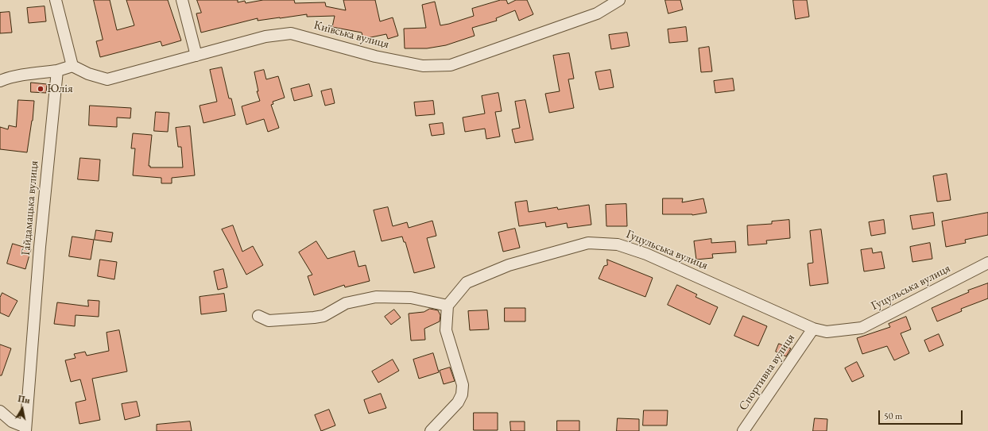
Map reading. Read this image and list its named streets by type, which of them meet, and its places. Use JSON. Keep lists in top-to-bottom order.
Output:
{
  "streets": {
    "street": [
      "Київська вулиця",
      "Гайдамацька вулиця",
      "Гуцульська вулиця",
      "Спортивна вулиця"
    ]
  },
  "crossings": [
    ["Гуцульська вулиця", "Спортивна вулиця"]
  ],
  "places": ["Юлія"],
  "scale_bar": "50 m",
  "north": "top"
}
